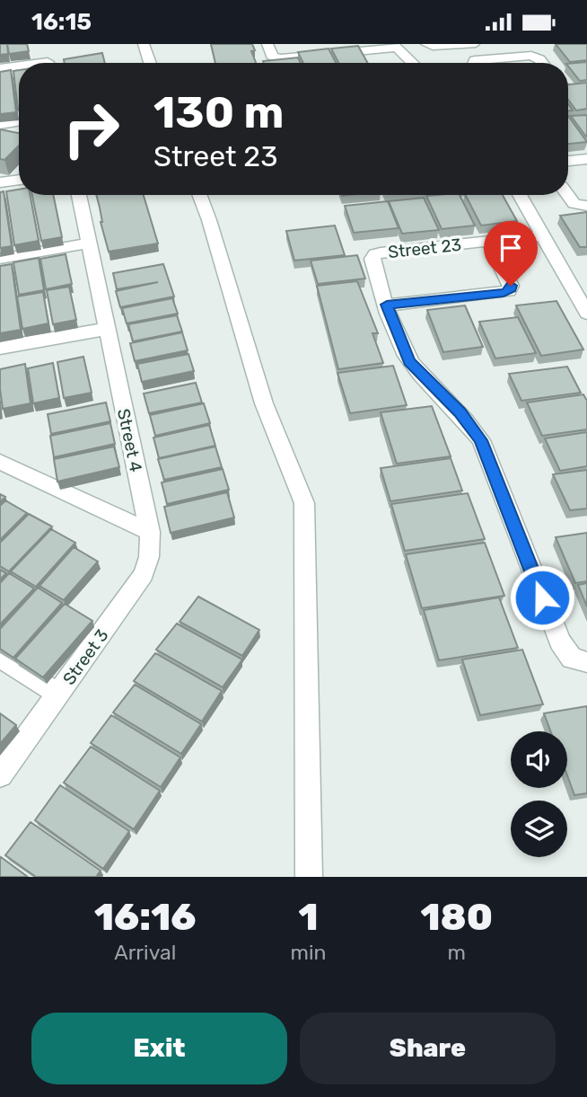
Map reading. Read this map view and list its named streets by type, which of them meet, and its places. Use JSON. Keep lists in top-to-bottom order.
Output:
{
  "streets": {
    "street": ["Street 23", "Street 4", "Street 3"]
  },
  "crossings": [
    ["Street 4", "Street 3"]
  ],
  "page": {
    "status": "16:15",
    "turn": ["130 m", "Street 23"],
    "eta": [
      "16:16",
      "Arrival",
      "1",
      "min",
      "180",
      "m"
    ],
    "buttons": ["Exit", "Share"]
  }
}
